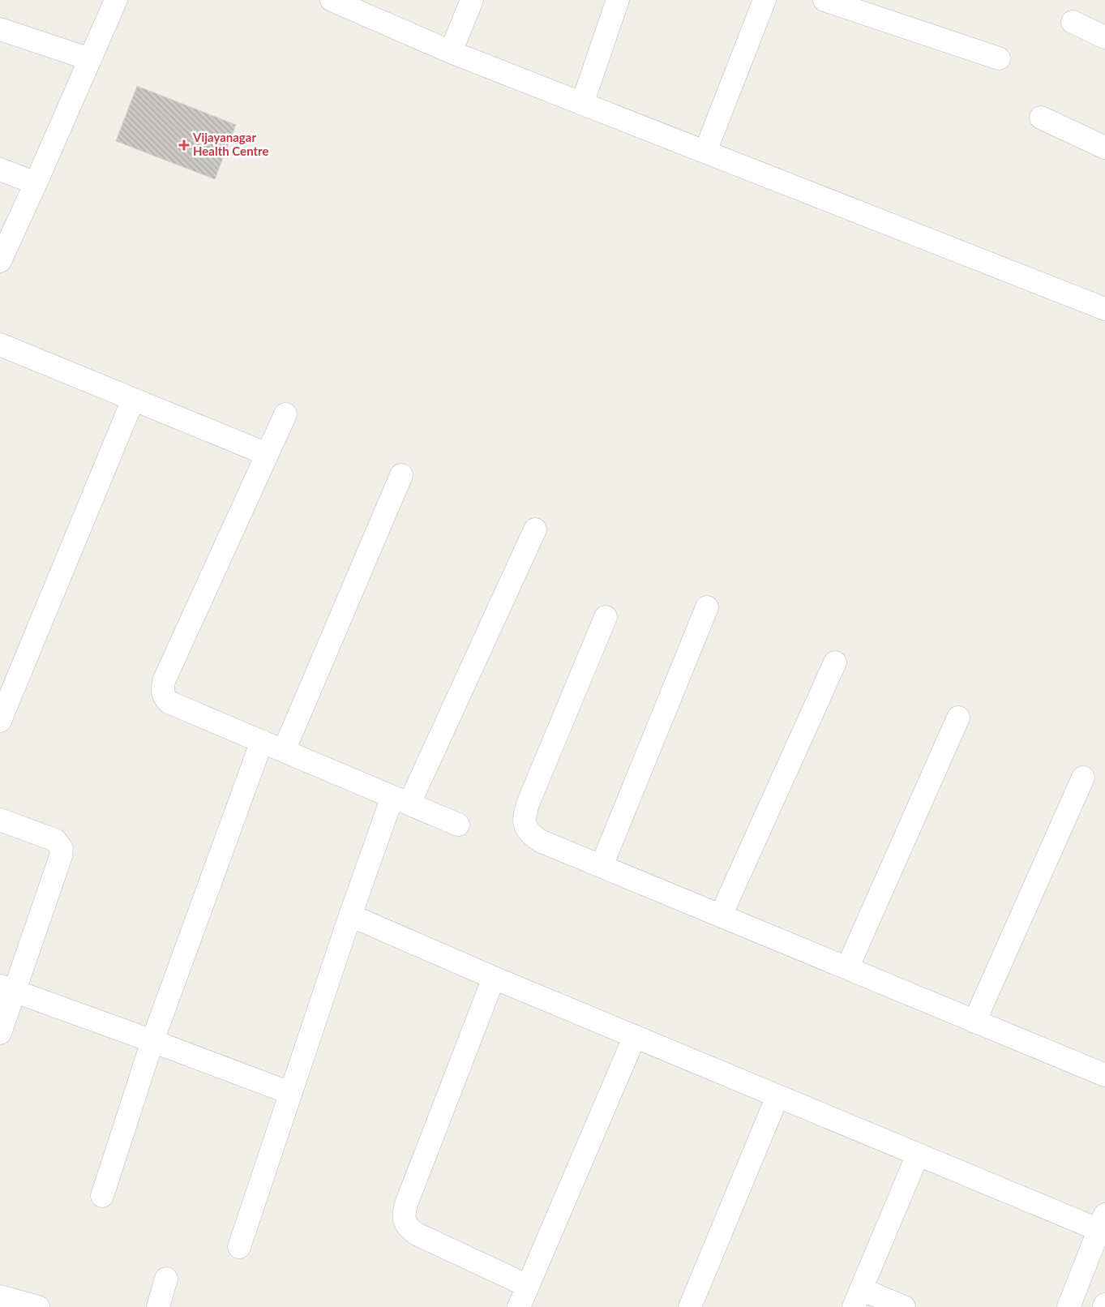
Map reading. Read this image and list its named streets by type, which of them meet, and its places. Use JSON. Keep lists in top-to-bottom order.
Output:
{
  "places": {
    "health": ["Vijayanagar Health Centre"]
  }
}
